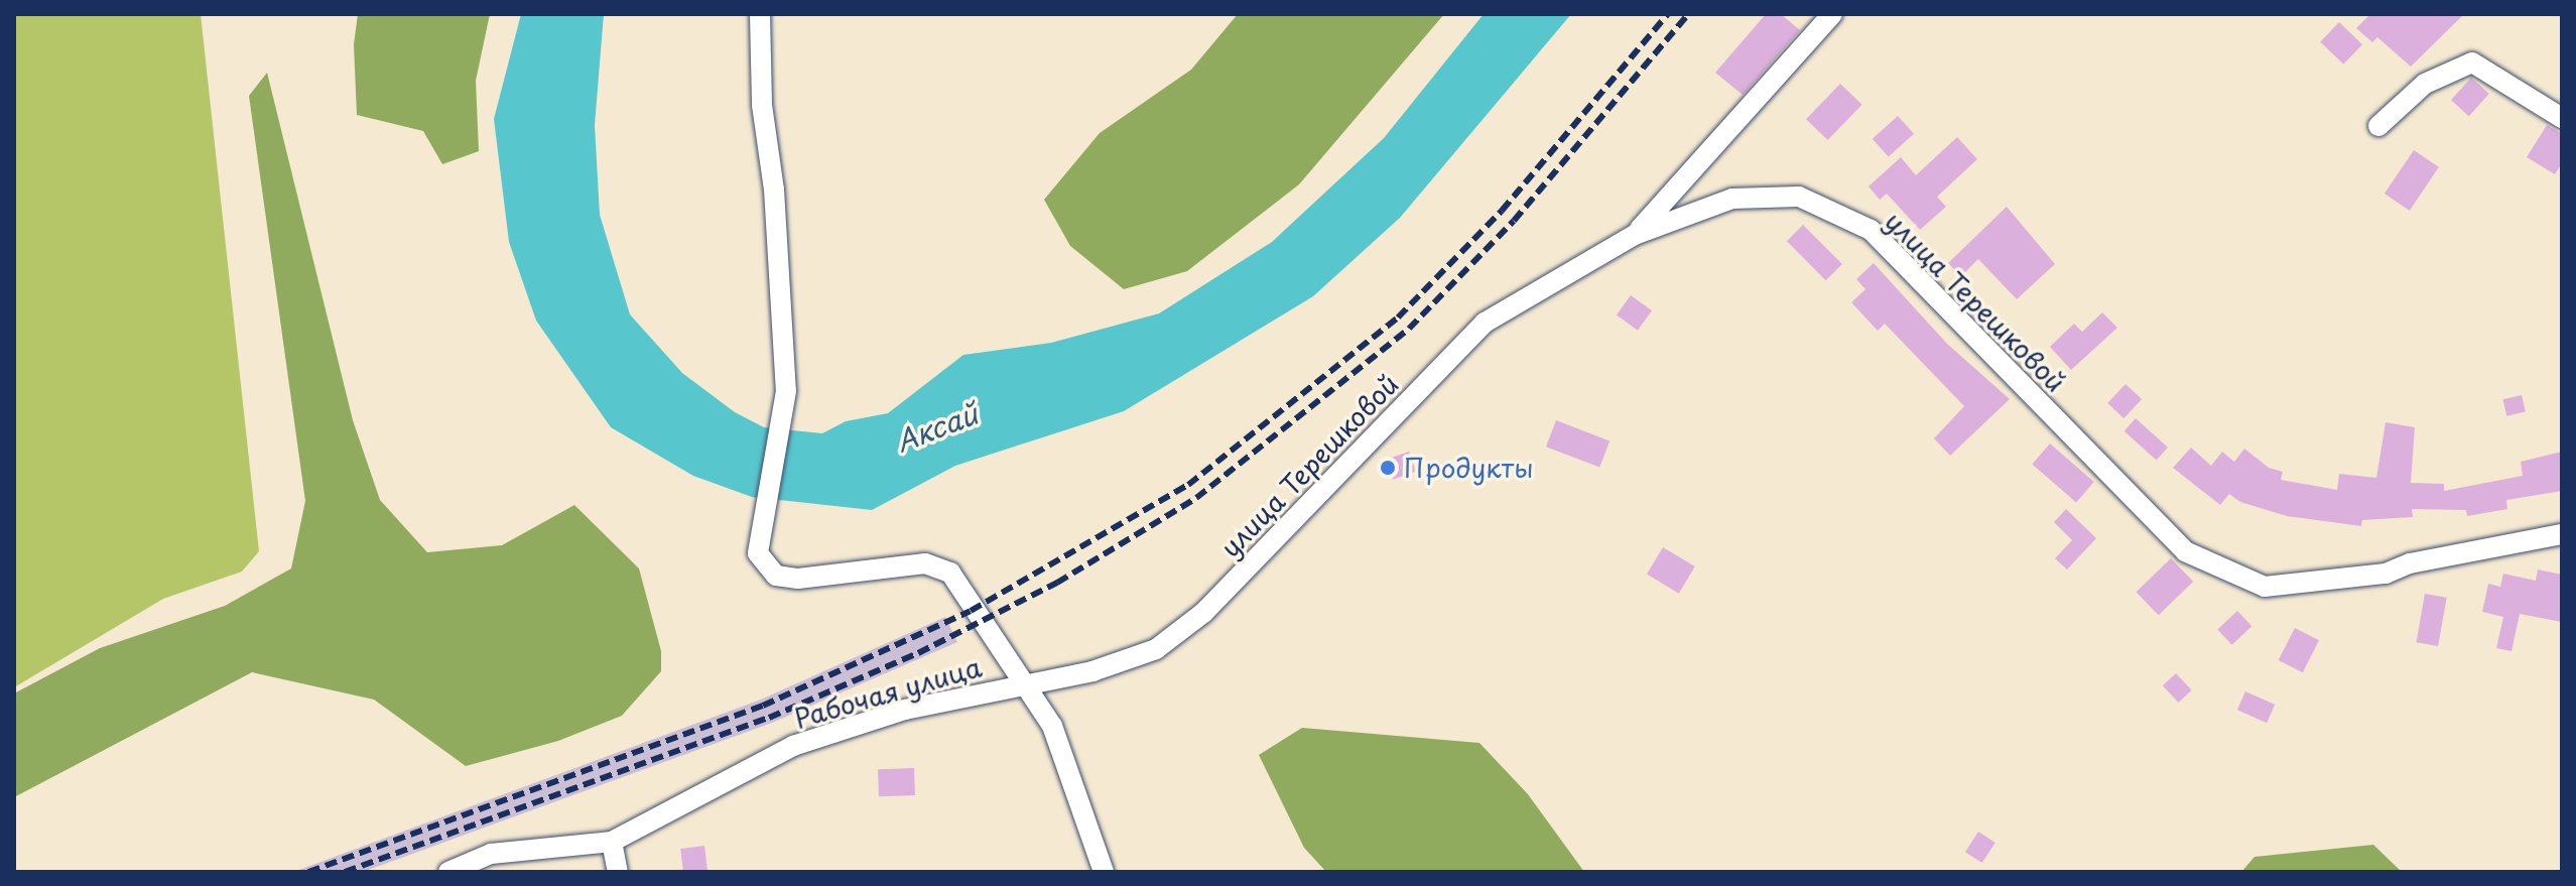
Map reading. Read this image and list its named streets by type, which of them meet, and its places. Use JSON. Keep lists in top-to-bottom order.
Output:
{
  "streets": {
    "street": ["улица Терешковой", "Рабочая улица"]
  },
  "crossings": [
    ["улица Терешковой", "Рабочая улица"]
  ],
  "water": ["Аксай"],
  "places": ["Продукты"]
}
